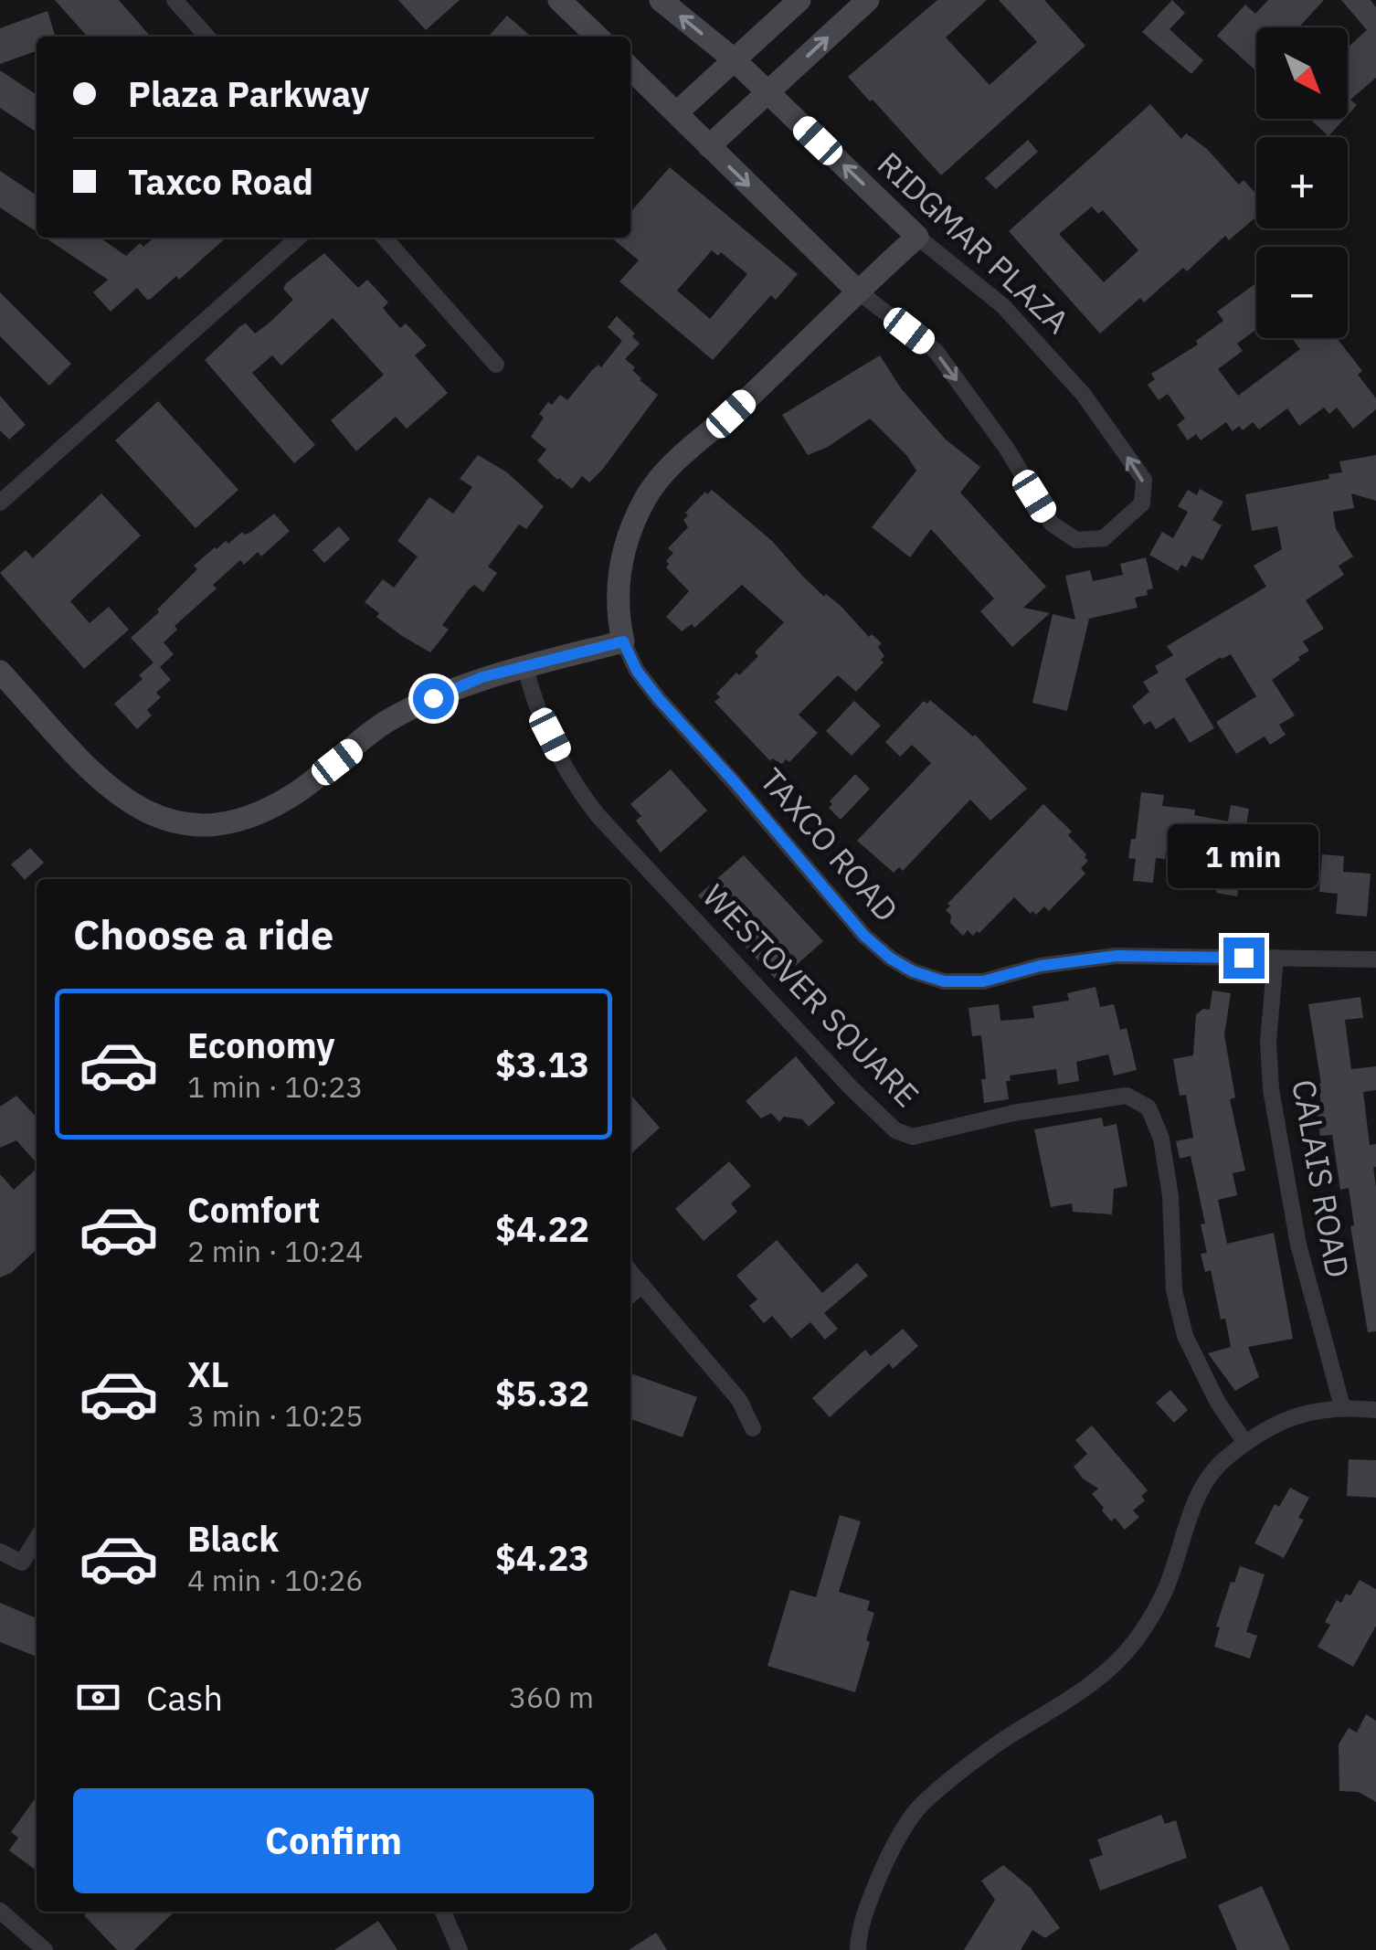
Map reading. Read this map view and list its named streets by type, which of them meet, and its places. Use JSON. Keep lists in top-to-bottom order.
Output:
{
  "streets": {
    "street": [
      "RIDGMAR PLAZA",
      "TAXCO ROAD",
      "WESTOVER SQUARE",
      "CALAIS ROAD"
    ]
  },
  "crossings": [
    ["TAXCO ROAD", "CALAIS ROAD"]
  ],
  "north": "bottom right",
  "page": {
    "map_buttons": ["+", "−"],
    "banner": ["Plaza Parkway", "Taxco Road"],
    "bubble": "1 min",
    "heading": "Choose a ride",
    "list": [
      {
        "name": "Economy",
        "note": "1 min · 10:23",
        "value": "$3.13"
      },
      {
        "name": "Comfort",
        "note": "2 min · 10:24",
        "value": "$4.22"
      },
      {
        "name": "XL",
        "note": "3 min · 10:25",
        "value": "$5.32"
      },
      {
        "name": "Black",
        "note": "4 min · 10:26",
        "value": "$4.23"
      }
    ],
    "pay": ["Cash", "360 m"],
    "buttons": "Confirm"
  }
}
